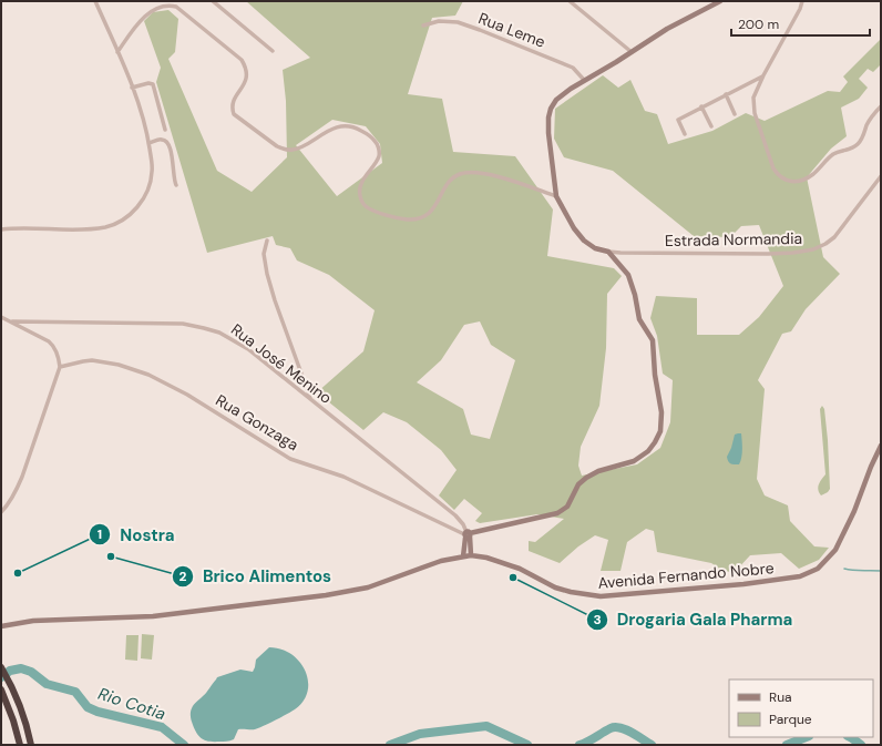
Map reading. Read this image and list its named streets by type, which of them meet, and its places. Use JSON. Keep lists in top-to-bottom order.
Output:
{
  "streets": {
    "main road": ["Estrada Normandia", "Avenida Fernando Nobre"],
    "street": ["Rua Leme", "Rua José Menino", "Rua Gonzaga"]
  },
  "crossings": [
    ["Rua Leme", "Estrada Normandia"],
    ["Estrada Normandia", "Rua José Menino"],
    ["Estrada Normandia", "Rua Gonzaga"],
    ["Rua José Menino", "Rua Gonzaga"]
  ],
  "water": ["Rio Cotia"],
  "places": ["Brico Alimentos", "Nostra", "Drogaria Gala Pharma"],
  "legend": ["Rua", "Parque"],
  "scale_bar": "200 m"
}
